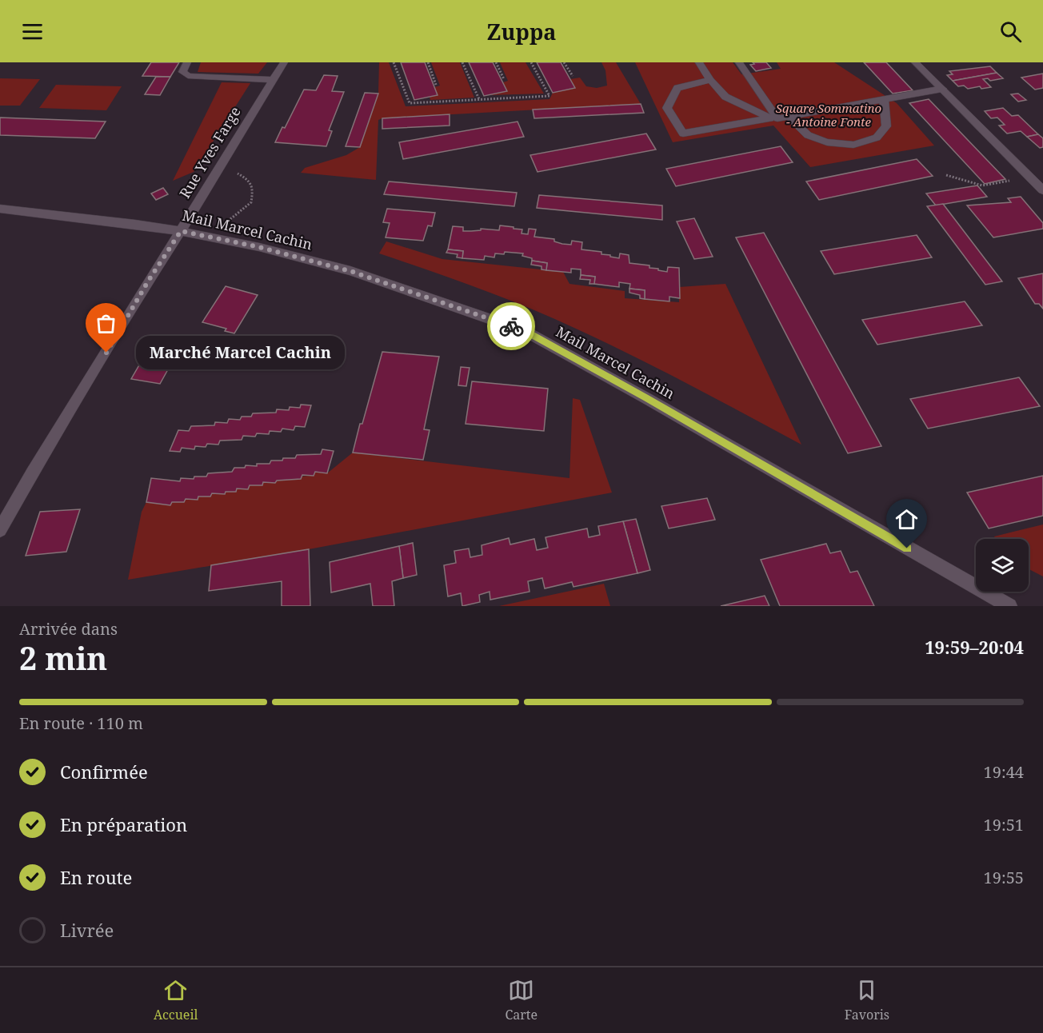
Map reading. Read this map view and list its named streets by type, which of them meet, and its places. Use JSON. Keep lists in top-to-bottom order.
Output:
{
  "streets": {
    "street": ["Rue Yves Farge", "Mail Marcel Cachin"]
  },
  "crossings": [
    ["Rue Yves Farge", "Mail Marcel Cachin"]
  ],
  "parks": ["Square Sommatino - Antoine Fonte"],
  "places": ["Marché Marcel Cachin"],
  "page": {
    "header": "Zuppa",
    "bubble": "Marché Marcel Cachin",
    "heading": ["2 min", "Arrivée dans", "19:59–20:04"],
    "bar": "En route · 110 m",
    "list": [
      ["Confirmée", "19:44"],
      ["En préparation", "19:51"],
      ["En route", "19:55"],
      "Livrée"
    ],
    "tabs": ["Accueil", "Carte", "Favoris"]
  }
}
